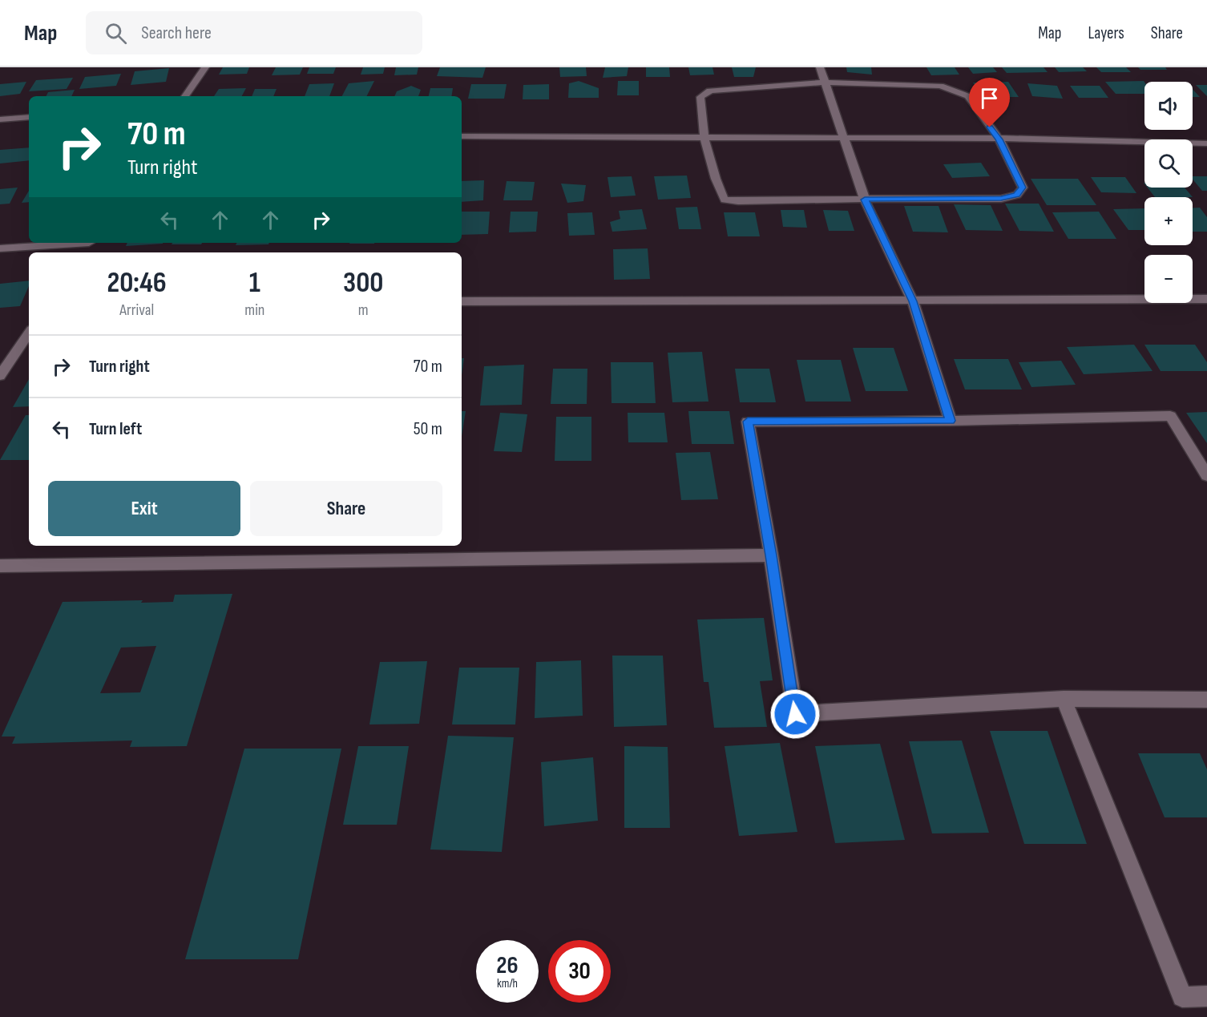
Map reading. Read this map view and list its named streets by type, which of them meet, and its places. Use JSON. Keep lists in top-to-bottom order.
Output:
{
  "page": {
    "header": "Map",
    "search": "Search here",
    "nav": ["Map", "Layers", "Share"],
    "map_buttons": ["+", "−"],
    "turn": ["70 m", "Turn right"],
    "eta": [
      "20:46",
      "Arrival",
      "1",
      "min",
      "300",
      "m"
    ],
    "list": [
      {
        "name": "Turn right",
        "value": "70 m"
      },
      {
        "name": "Turn left",
        "value": "50 m"
      }
    ],
    "buttons": ["Exit", "Share"],
    "speed": "26 km/h",
    "limit": "30"
  }
}
